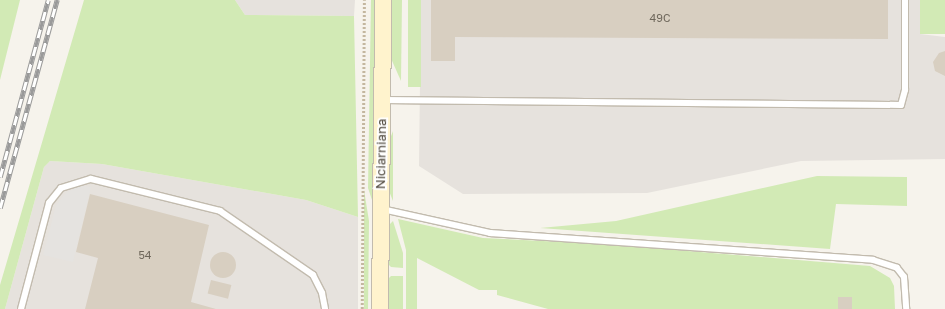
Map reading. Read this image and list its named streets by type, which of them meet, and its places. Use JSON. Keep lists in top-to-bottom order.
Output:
{
  "streets": {
    "street": ["Niciarniana"]
  },
  "house_numbers": ["49C", "54"]
}
